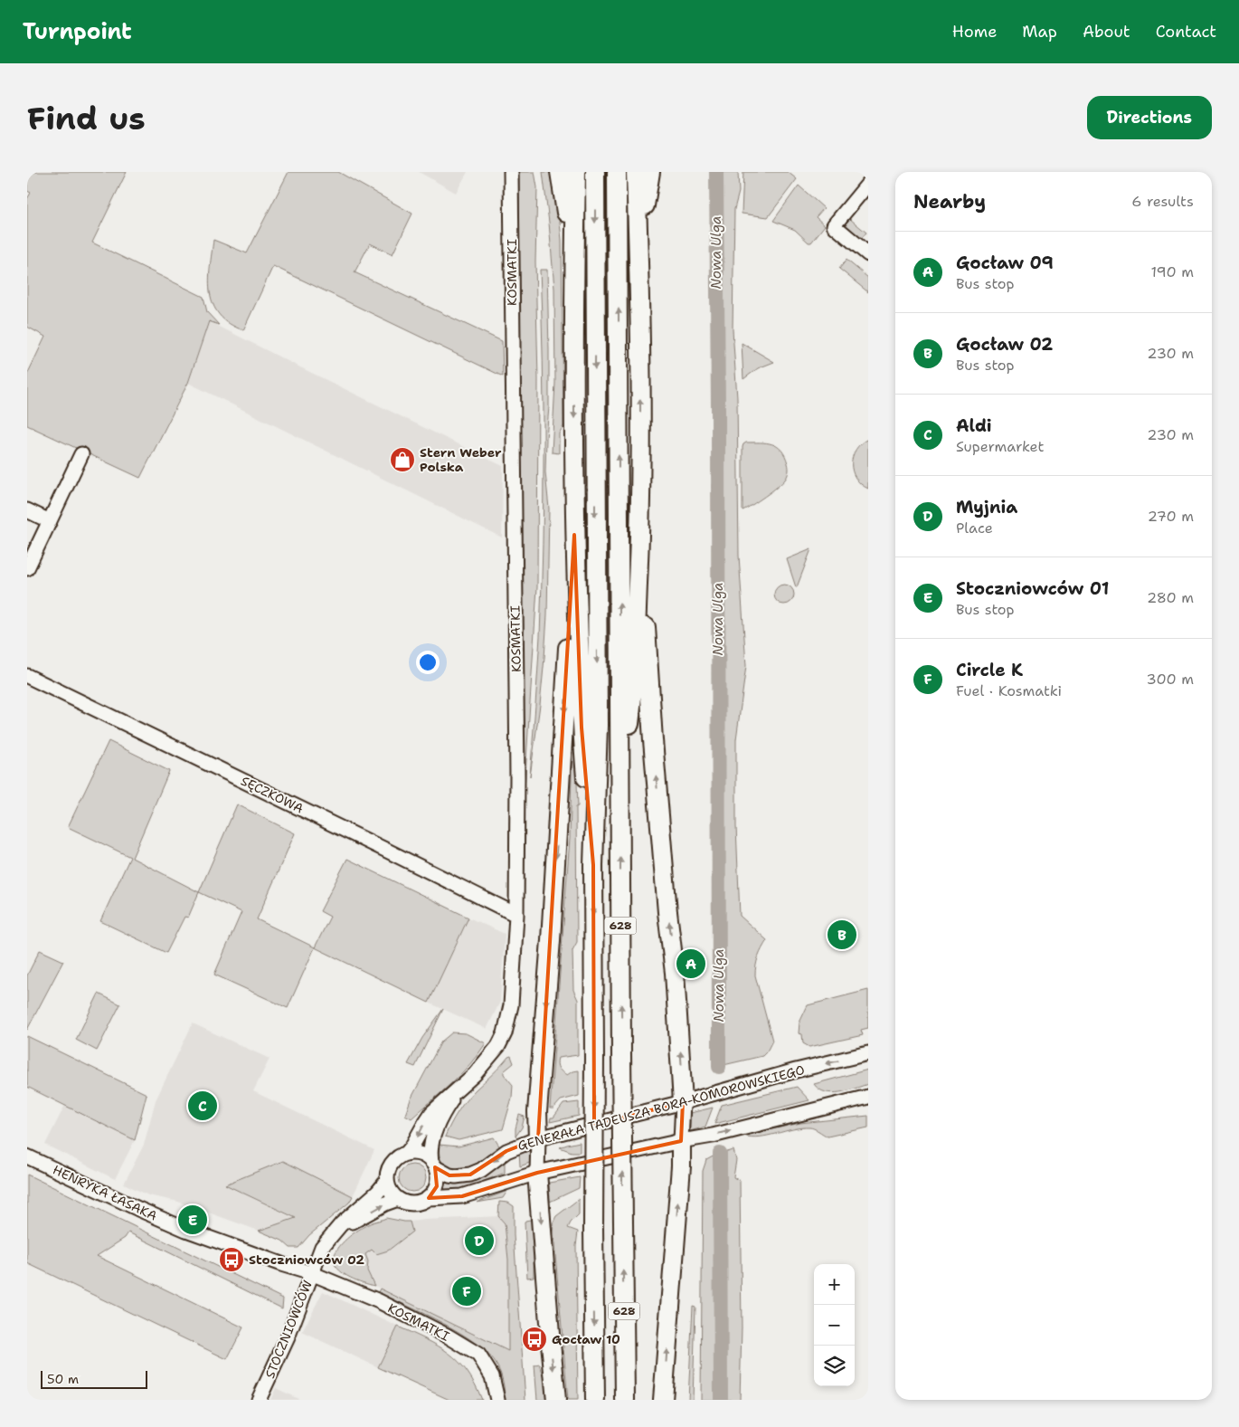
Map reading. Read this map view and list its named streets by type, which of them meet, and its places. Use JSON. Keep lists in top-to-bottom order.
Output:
{
  "streets": {
    "main road": ["628"],
    "street": [
      "KOSMATKI",
      "SĘCZKOWA",
      "GENERAŁA TADEUSZA BORA-KOMOROWSKIEGO",
      "HENRYKA ŁASAKA",
      "STOCZNIOWCÓW"
    ]
  },
  "crossings": [
    ["KOSMATKI", "SĘCZKOWA"],
    ["KOSMATKI", "GENERAŁA TADEUSZA BORA-KOMOROWSKIEGO"],
    ["KOSMATKI", "HENRYKA ŁASAKA"],
    ["KOSMATKI", "STOCZNIOWCÓW"],
    ["GENERAŁA TADEUSZA BORA-KOMOROWSKIEGO", "STOCZNIOWCÓW"],
    ["HENRYKA ŁASAKA", "STOCZNIOWCÓW"]
  ],
  "water": ["Nowa Ulga"],
  "places": {
    "shop": ["Stern Weber Polska"],
    "bus stop": ["Stoczniowców 02", "Gocław 10"]
  },
  "scale_bar": "50 m",
  "page": {
    "header": "Turnpoint",
    "nav": [
      "Home",
      "Map",
      "About",
      "Contact"
    ],
    "buttons": "Directions",
    "title": "Find us",
    "heading": ["Nearby", "6 results"],
    "list": [
      {
        "mark": "A",
        "name": "Gocław 09",
        "note": "Bus stop",
        "value": "190 m"
      },
      {
        "mark": "B",
        "name": "Gocław 02",
        "note": "Bus stop",
        "value": "230 m"
      },
      {
        "mark": "C",
        "name": "Aldi",
        "note": "Supermarket",
        "value": "230 m"
      },
      {
        "mark": "D",
        "name": "Myjnia",
        "note": "Place",
        "value": "270 m"
      },
      {
        "mark": "E",
        "name": "Stoczniowców 01",
        "note": "Bus stop",
        "value": "280 m"
      },
      {
        "mark": "F",
        "name": "Circle K",
        "note": "Fuel · Kosmatki",
        "value": "300 m"
      }
    ],
    "pins": [
      "B",
      "A",
      "C",
      "E",
      "D",
      "F"
    ],
    "map_buttons": ["+", "−"],
    "scale": "50 m"
  }
}
